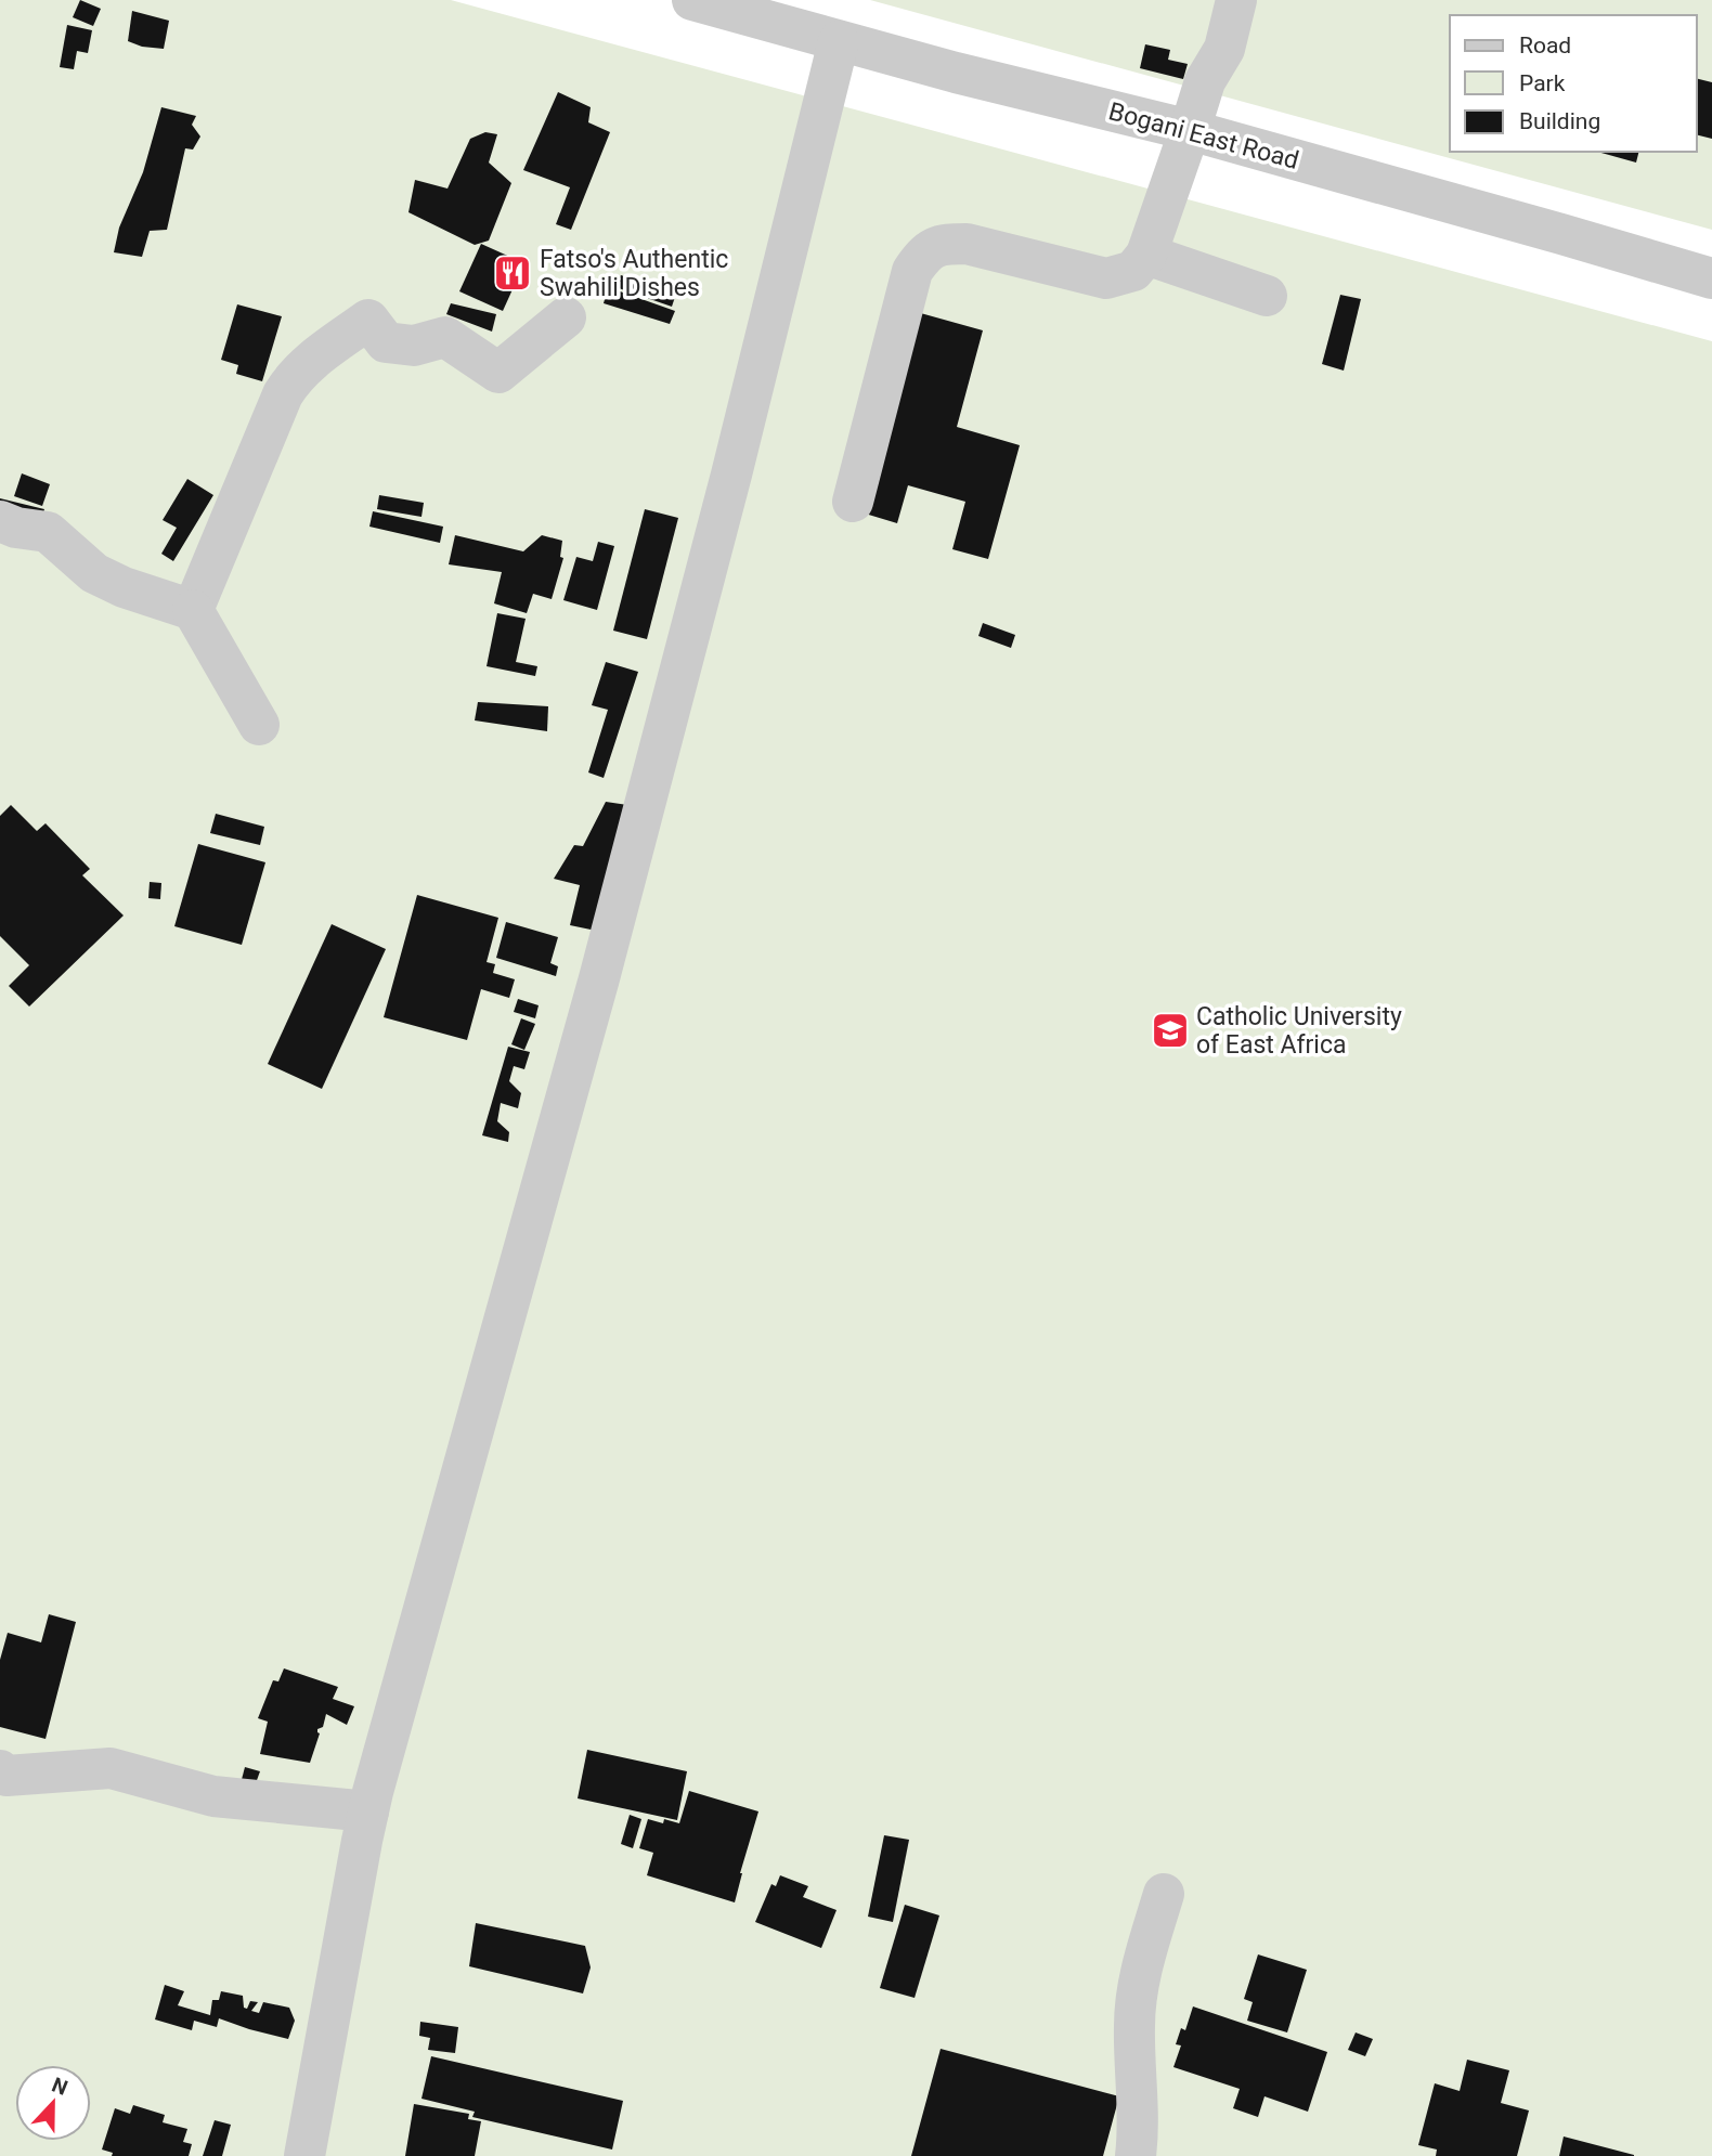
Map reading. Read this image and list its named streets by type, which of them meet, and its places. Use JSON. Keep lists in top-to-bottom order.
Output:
{
  "streets": {
    "street": ["Bogani East Road"]
  },
  "places": {
    "restaurant": ["Fatso's Authentic Swahili Dishes"],
    "school or university": ["Catholic University of East Africa"]
  },
  "legend": ["Road", "Park", "Building"],
  "north": "top"
}
